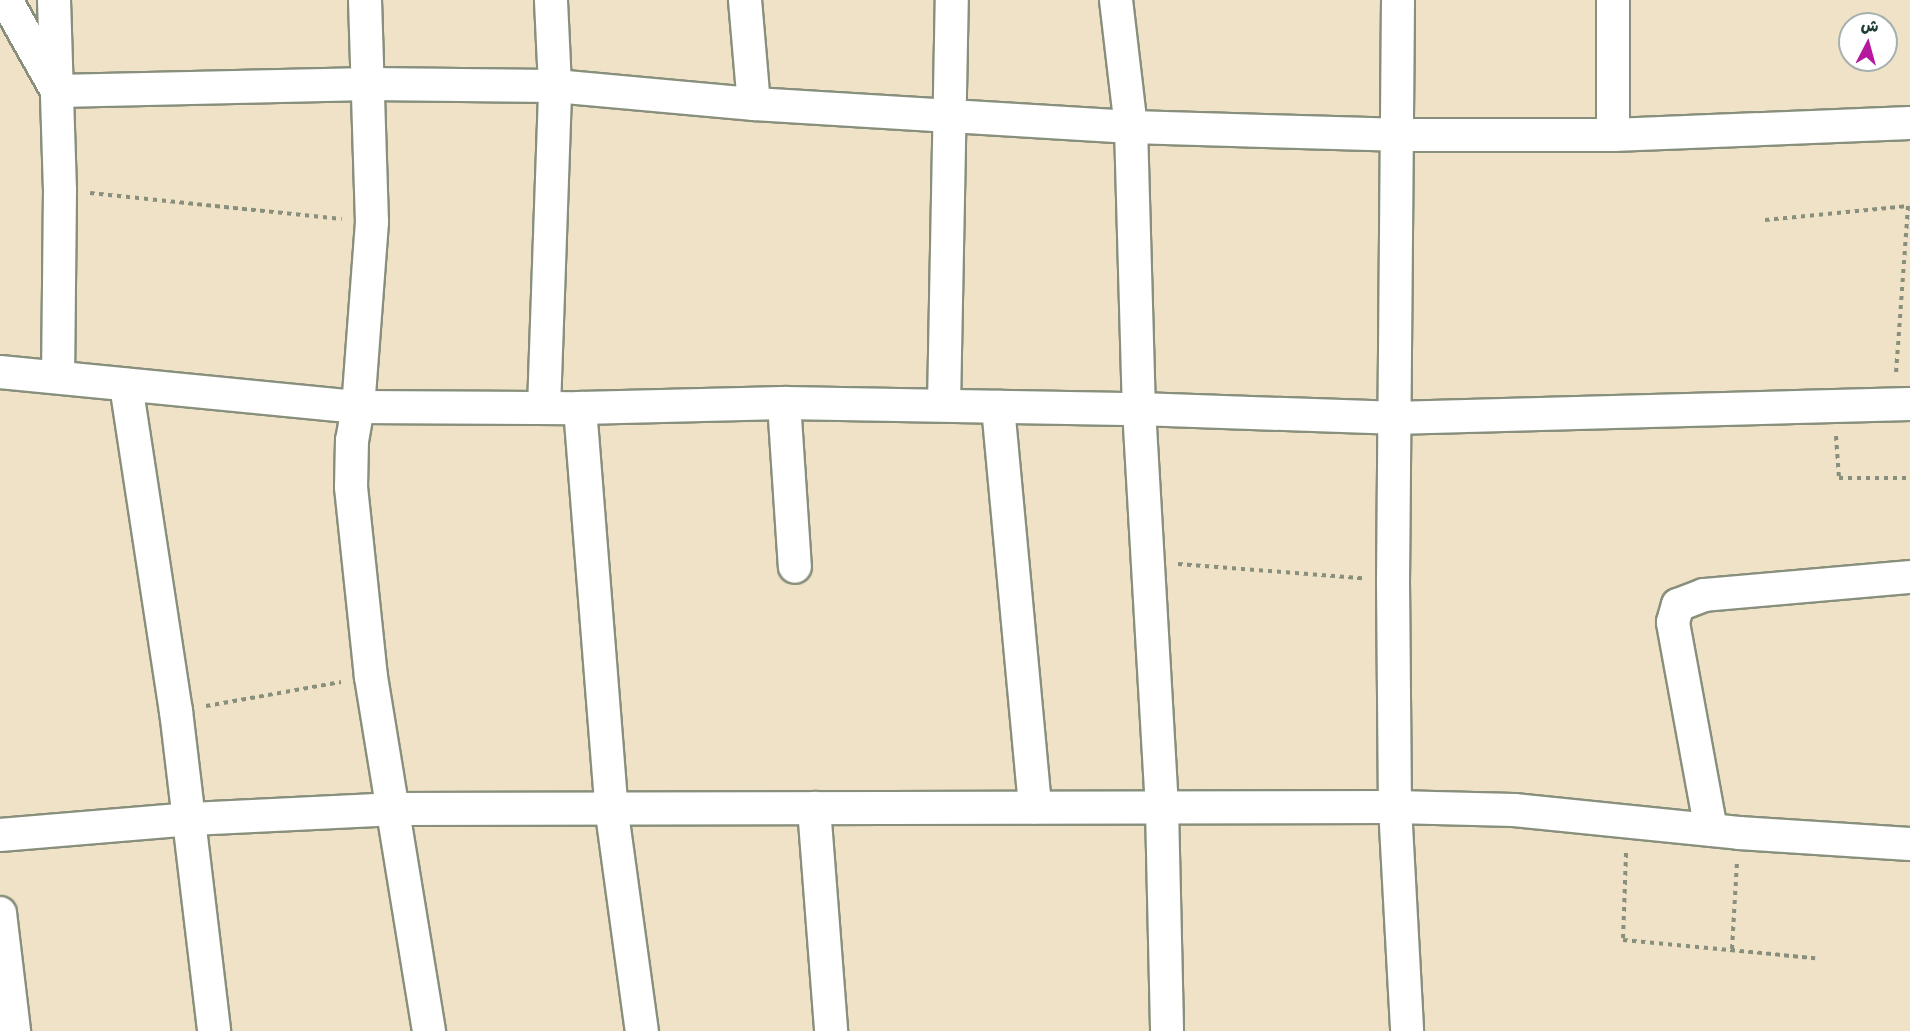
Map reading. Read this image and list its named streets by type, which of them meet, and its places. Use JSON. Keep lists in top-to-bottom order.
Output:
{
  "north": "top"
}
